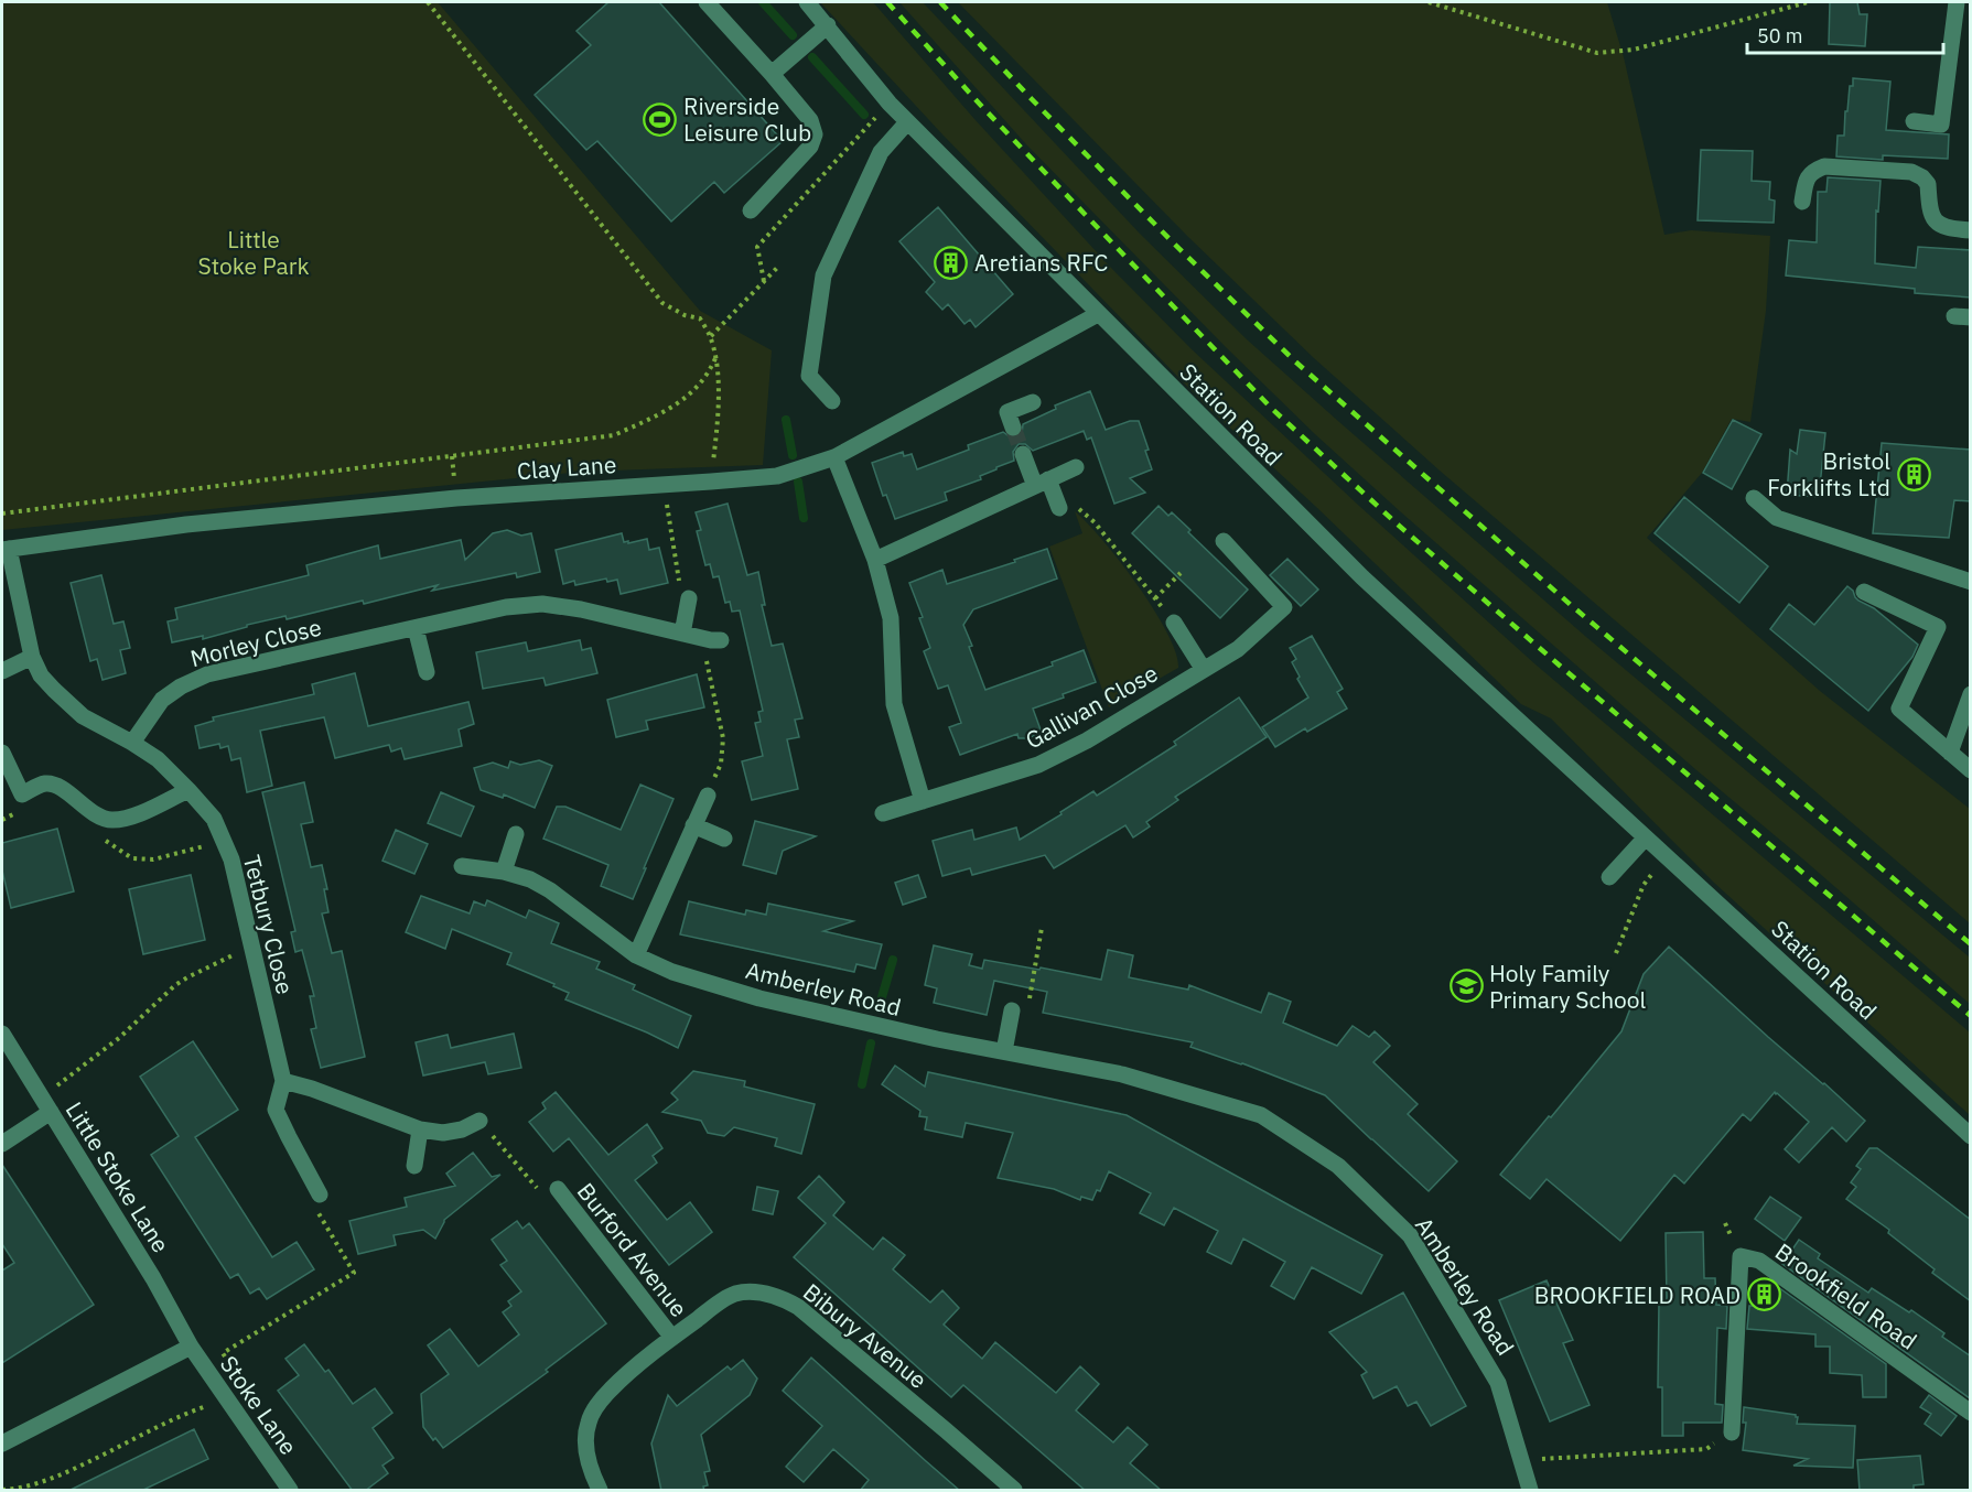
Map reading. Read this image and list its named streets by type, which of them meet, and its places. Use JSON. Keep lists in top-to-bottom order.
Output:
{
  "streets": {
    "street": [
      "Station Road",
      "Clay Lane",
      "Morley Close",
      "Gallivan Close",
      "Tetbury Close",
      "Amberley Road",
      "Little Stoke Lane",
      "Burford Avenue",
      "Brookfield Road",
      "Bibury Avenue",
      "Stoke Lane"
    ]
  },
  "crossings": [
    ["Station Road", "Clay Lane"],
    ["Clay Lane", "Tetbury Close"],
    ["Morley Close", "Tetbury Close"],
    ["Little Stoke Lane", "Stoke Lane"],
    ["Burford Avenue", "Bibury Avenue"]
  ],
  "parks": ["Little Stoke Park"],
  "places": {
    "sports": ["Riverside Leisure Club"],
    "building": ["Aretians RFC", "Bristol Forklifts Ltd", "BROOKFIELD ROAD"],
    "school or university": ["Holy Family Primary School"]
  },
  "scale_bar": "50 m"
}
